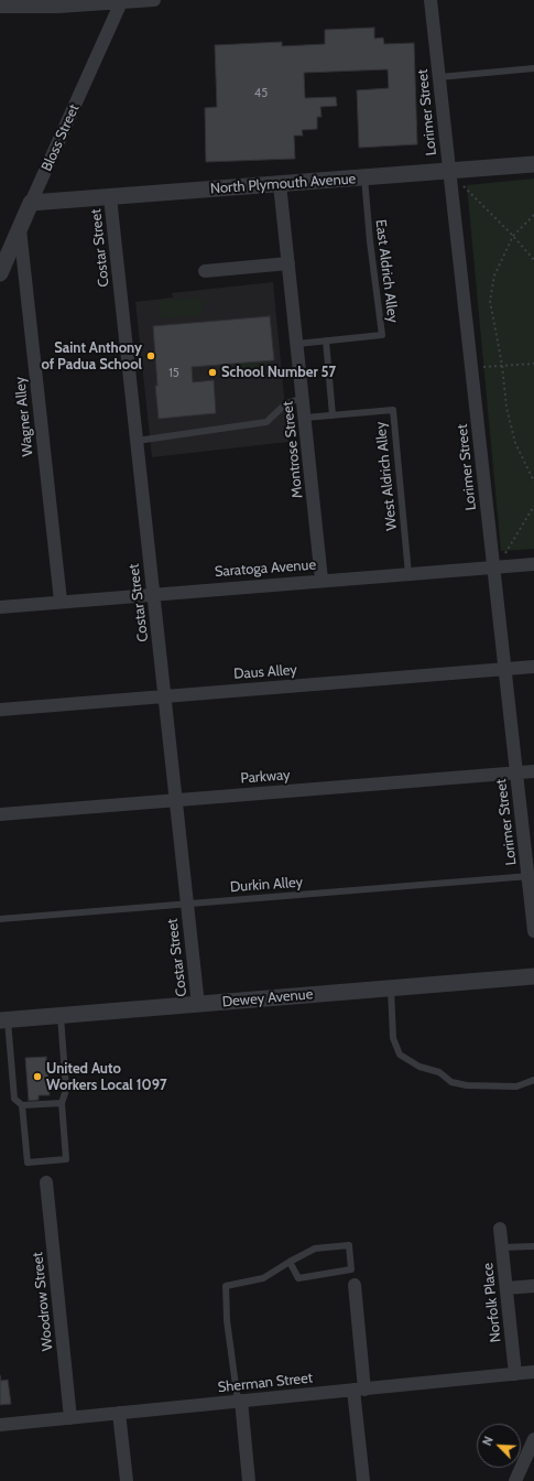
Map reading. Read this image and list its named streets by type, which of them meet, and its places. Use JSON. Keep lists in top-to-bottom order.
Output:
{
  "streets": {
    "street": [
      "Lorimer Street",
      "Bloss Street",
      "North Plymouth Avenue",
      "Costar Street",
      "Wagner Alley",
      "Montrose Street",
      "Saratoga Avenue",
      "Daus Alley",
      "Parkway",
      "Dewey Avenue",
      "Woodrow Street",
      "Norfolk Place",
      "Sherman Street"
    ],
    "lane": ["East Aldrich Alley", "West Aldrich Alley", "Durkin Alley"]
  },
  "crossings": [
    ["Lorimer Street", "North Plymouth Avenue"],
    ["Lorimer Street", "Saratoga Avenue"],
    ["Lorimer Street", "Daus Alley"],
    ["Lorimer Street", "Parkway"],
    ["Lorimer Street", "Durkin Alley"],
    ["Bloss Street", "North Plymouth Avenue"],
    ["Bloss Street", "Wagner Alley"],
    ["North Plymouth Avenue", "Costar Street"],
    ["North Plymouth Avenue", "East Aldrich Alley"],
    ["North Plymouth Avenue", "Montrose Street"],
    ["Costar Street", "Saratoga Avenue"],
    ["Costar Street", "Daus Alley"],
    ["Costar Street", "Parkway"],
    ["Costar Street", "Durkin Alley"],
    ["Costar Street", "Dewey Avenue"],
    ["East Aldrich Alley", "Montrose Street"],
    ["Wagner Alley", "Saratoga Avenue"],
    ["Montrose Street", "West Aldrich Alley"],
    ["Montrose Street", "Saratoga Avenue"],
    ["West Aldrich Alley", "Saratoga Avenue"],
    ["Woodrow Street", "Sherman Street"],
    ["Norfolk Place", "Sherman Street"]
  ],
  "places": ["Saint Anthony of Padua School", "School Number 57", "United Auto Workers Local 1097"],
  "house_numbers": ["45", "15"],
  "north": "top left"
}
